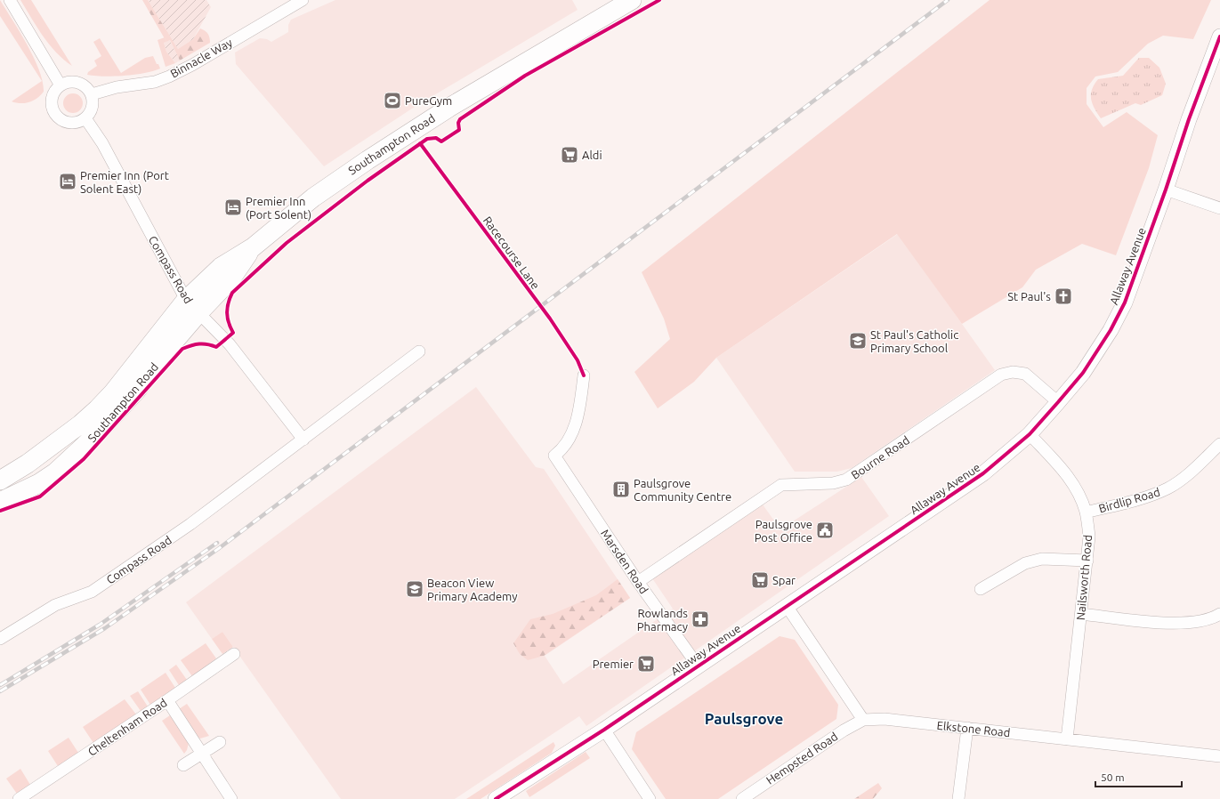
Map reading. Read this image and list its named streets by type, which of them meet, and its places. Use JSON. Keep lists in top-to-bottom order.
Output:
{
  "streets": {
    "main road": ["Southampton Road"],
    "street": [
      "Binnacle Way",
      "Allaway Avenue",
      "Compass Road",
      "Bourne Road",
      "Birdlip Road",
      "Marsden Road",
      "Nailsworth Road",
      "Cheltenham Road",
      "Elkstone Road",
      "Hempsted Road"
    ],
    "cycle path": ["Racecourse Lane"]
  },
  "crossings": [
    ["Binnacle Way", "Compass Road"],
    ["Southampton Road", "Compass Road"],
    ["Allaway Avenue", "Bourne Road"],
    ["Allaway Avenue", "Marsden Road"],
    ["Allaway Avenue", "Nailsworth Road"],
    ["Bourne Road", "Marsden Road"],
    ["Birdlip Road", "Nailsworth Road"],
    ["Nailsworth Road", "Elkstone Road"],
    ["Elkstone Road", "Hempsted Road"]
  ],
  "districts": ["Paulsgrove"],
  "places": {
    "sports": ["PureGym"],
    "supermarket": ["Aldi", "Spar", "Premier"],
    "hotel": ["Premier Inn (Port Solent East)", "Premier Inn (Port Solent)"],
    "church": ["St Paul's"],
    "school or university": ["St Paul's Catholic Primary School", "Beacon View Primary Academy"],
    "building": ["Paulsgrove Community Centre"],
    "public building": ["Paulsgrove Post Office"],
    "pharmacy": ["Rowlands Pharmacy"]
  },
  "scale_bar": "50 m"
}
